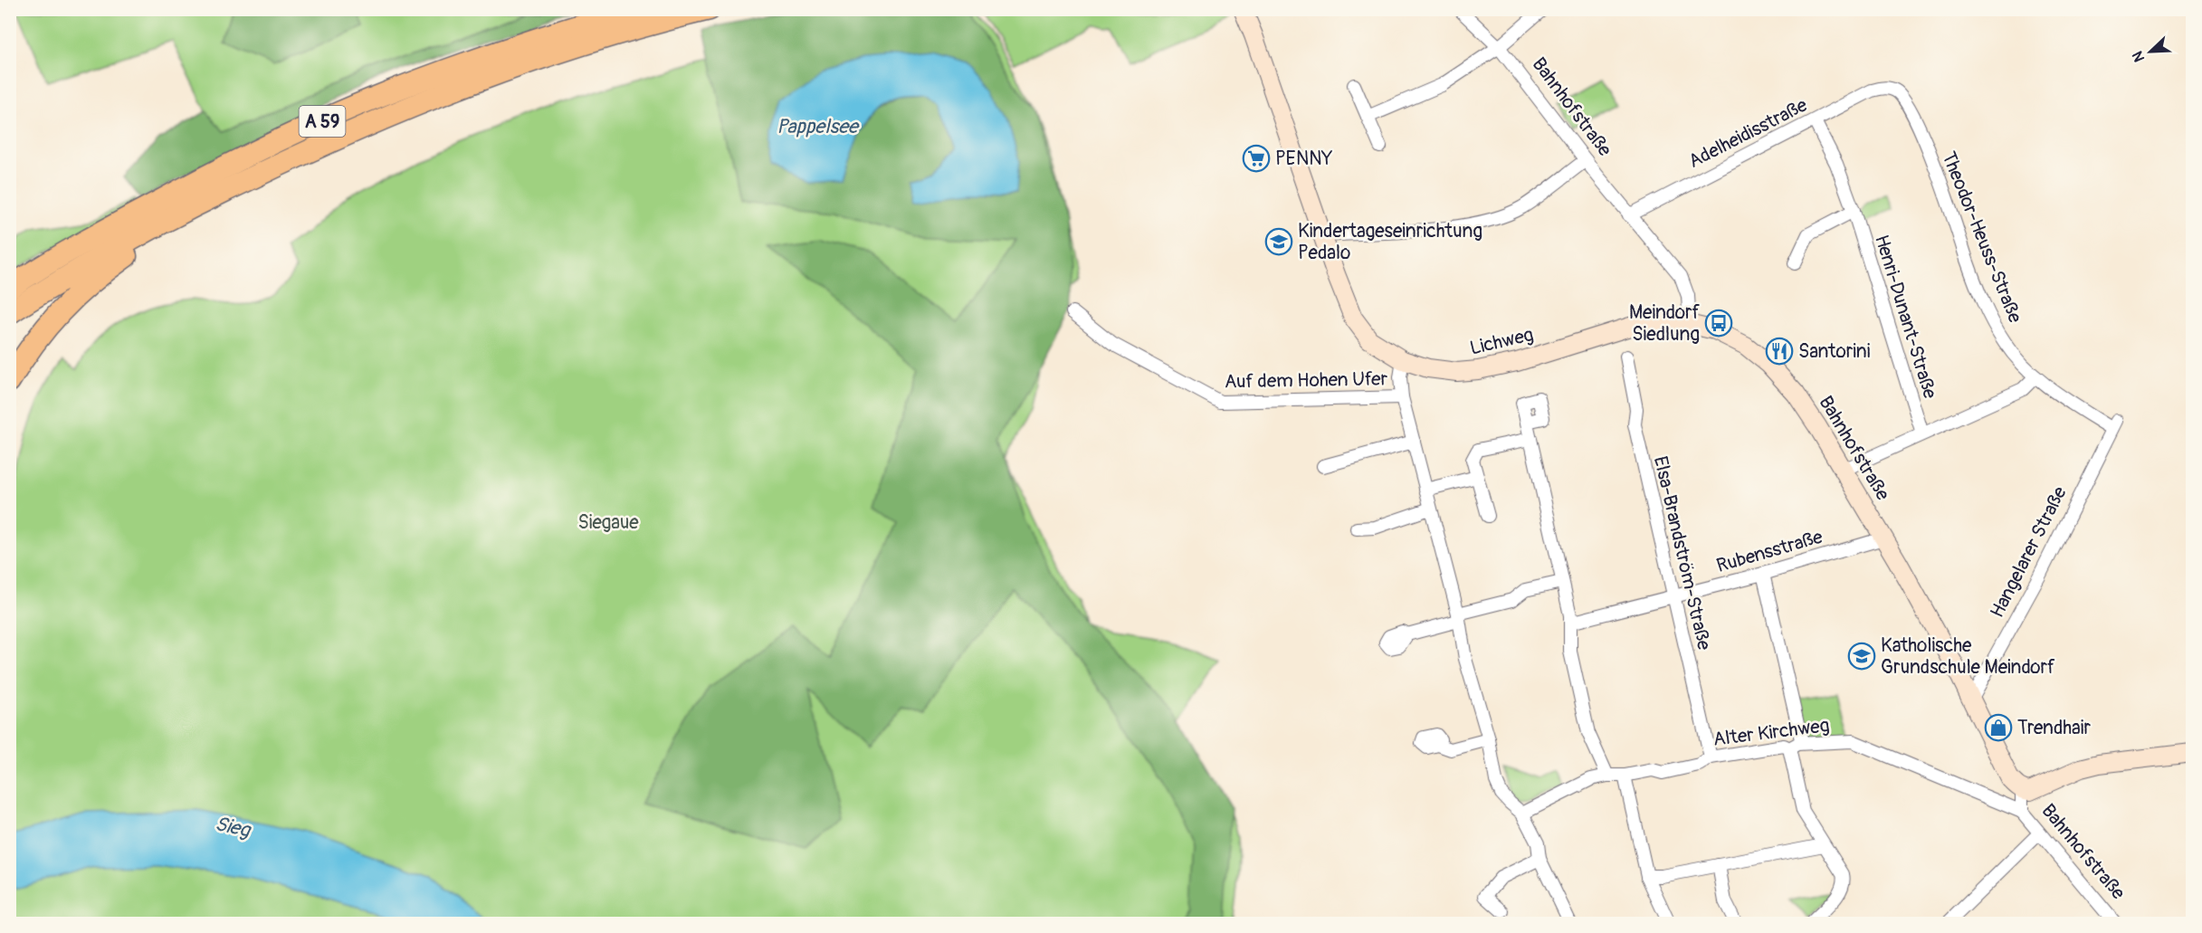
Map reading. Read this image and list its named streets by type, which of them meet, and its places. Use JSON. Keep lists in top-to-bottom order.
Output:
{
  "streets": {
    "highway": ["A 59"],
    "main road": ["Bahnhofstraße", "Lichweg"],
    "street": [
      "Adelheidisstraße",
      "Theodor-Heuss-Straße",
      "Henri-Dunant-Straße",
      "Auf dem Hohen Ufer",
      "Rubensstraße",
      "Hangelarer Straße",
      "Elsa-Brandström-Straße",
      "Alter Kirchweg"
    ]
  },
  "crossings": [
    ["Bahnhofstraße", "Adelheidisstraße"],
    ["Bahnhofstraße", "Lichweg"],
    ["Bahnhofstraße", "Rubensstraße"],
    ["Bahnhofstraße", "Hangelarer Straße"],
    ["Bahnhofstraße", "Alter Kirchweg"],
    ["Adelheidisstraße", "Theodor-Heuss-Straße"],
    ["Adelheidisstraße", "Henri-Dunant-Straße"],
    ["Theodor-Heuss-Straße", "Hangelarer Straße"],
    ["Rubensstraße", "Elsa-Brandström-Straße"],
    ["Elsa-Brandström-Straße", "Alter Kirchweg"]
  ],
  "water": ["Pappelsee", "Sieg"],
  "parks": ["Siegaue"],
  "places": {
    "supermarket": ["PENNY"],
    "school or university": ["Kindertageseinrichtung Pedalo", "Katholische Grundschule Meindorf"],
    "bus stop": ["Meindorf Siedlung"],
    "restaurant": ["Santorini"],
    "shop": ["Trendhair"]
  },
  "north": "bottom left"
}
